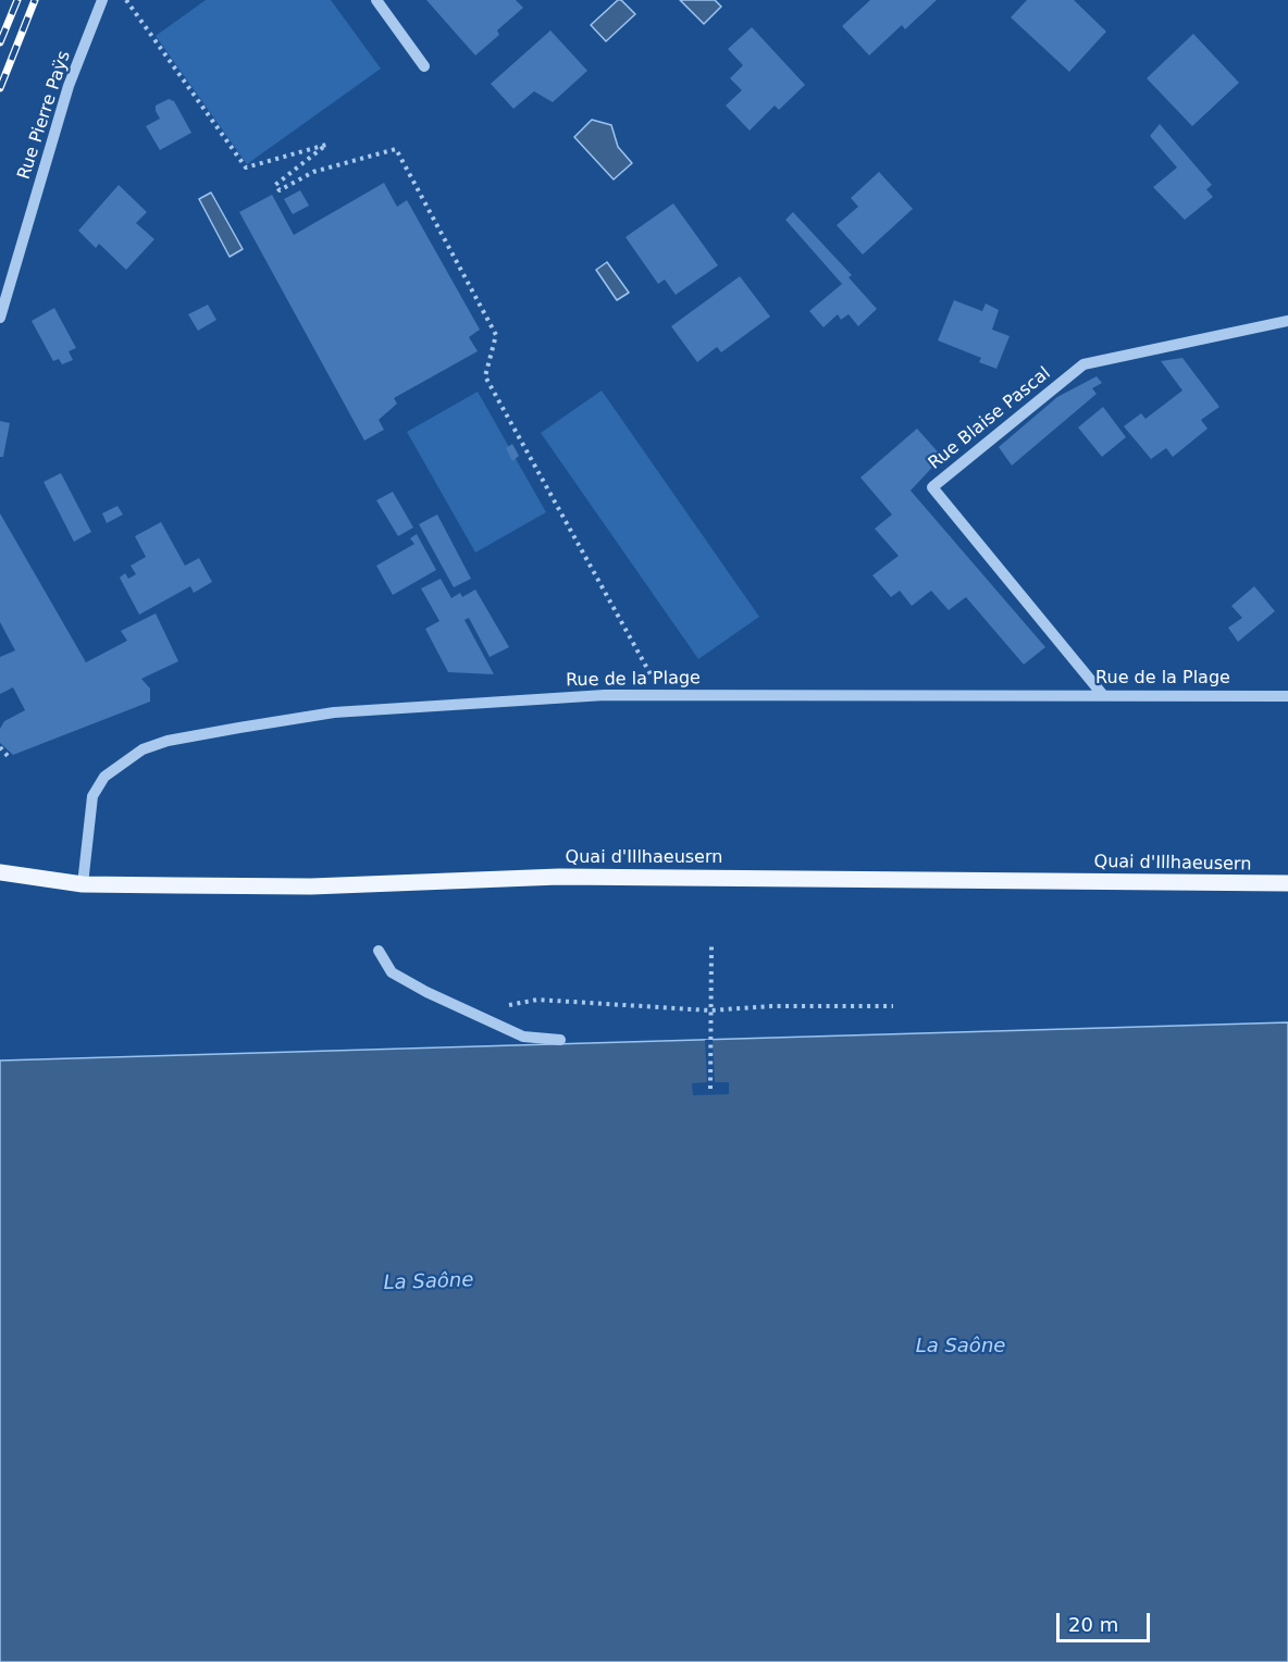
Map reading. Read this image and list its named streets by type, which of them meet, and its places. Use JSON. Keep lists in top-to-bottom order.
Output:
{
  "streets": {
    "main road": ["Quai d'Illhaeusern"],
    "street": ["Rue Pierre Paÿs", "Rue Blaise Pascal", "Rue de la Plage"]
  },
  "crossings": [
    ["Rue Blaise Pascal", "Rue de la Plage"],
    ["Rue de la Plage", "Quai d'Illhaeusern"]
  ],
  "water": ["La Saône"],
  "scale_bar": "20 m"
}
